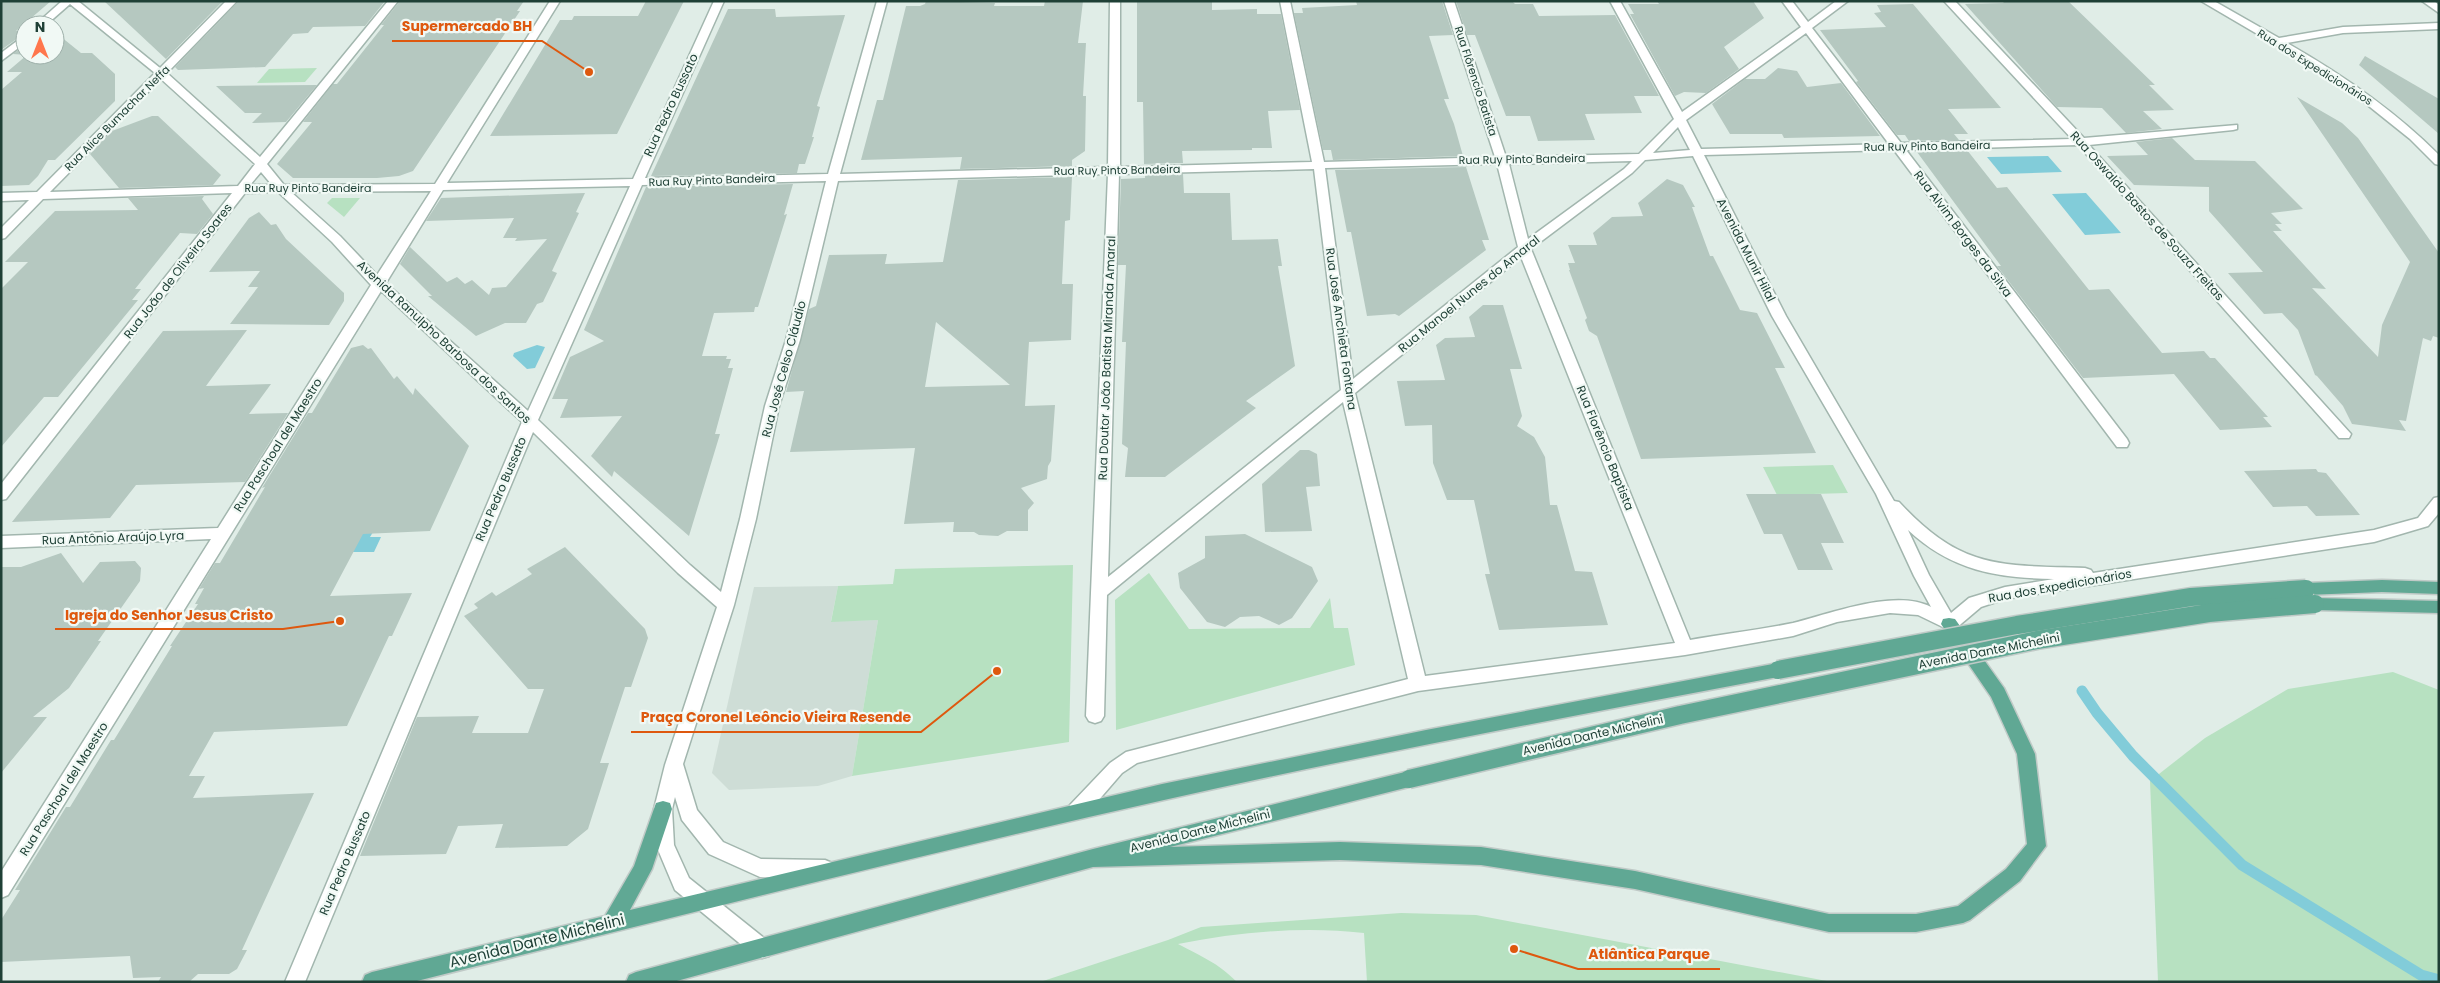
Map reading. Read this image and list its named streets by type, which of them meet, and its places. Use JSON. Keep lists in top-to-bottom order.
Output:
{
  "streets": {
    "main road": ["Avenida Dante Michelini"],
    "street": [
      "Rua dos Expedicionários",
      "Rua Flôrencio Batista",
      "Rua Pedro Bussato",
      "Rua Alice Bumachar Neffa",
      "Rua Ruy Pinto Bandeira",
      "Rua Oswaldo Bastos de Souza Freitas",
      "Rua Alvim Borges da Silva",
      "Avenida Munir Hilal",
      "Rua João de Oliveira Soares",
      "Rua Manoel Nunes do Amaral",
      "Rua José Anchieta Fontana",
      "Avenida Ranulpho Barbosa dos Santos",
      "Rua Doutor João Batista Miranda Amaral",
      "Rua José Celso Cláudio",
      "Rua Paschoal del Maestro",
      "Rua Florêncio Baptista",
      "Rua Antônio Araújo Lyra"
    ]
  },
  "crossings": [
    ["Rua dos Expedicionários", "Avenida Munir Hilal"],
    ["Rua Flôrencio Batista", "Rua Ruy Pinto Bandeira"],
    ["Rua Flôrencio Batista", "Rua Manoel Nunes do Amaral"],
    ["Rua Flôrencio Batista", "Rua Florêncio Baptista"],
    ["Rua Pedro Bussato", "Rua Ruy Pinto Bandeira"],
    ["Rua Pedro Bussato", "Avenida Ranulpho Barbosa dos Santos"],
    ["Rua Alice Bumachar Neffa", "Rua Ruy Pinto Bandeira"],
    ["Rua Alice Bumachar Neffa", "Avenida Ranulpho Barbosa dos Santos"],
    ["Rua Ruy Pinto Bandeira", "Rua Oswaldo Bastos de Souza Freitas"],
    ["Rua Ruy Pinto Bandeira", "Rua Alvim Borges da Silva"],
    ["Rua Ruy Pinto Bandeira", "Avenida Munir Hilal"],
    ["Rua Ruy Pinto Bandeira", "Rua João de Oliveira Soares"],
    ["Rua Ruy Pinto Bandeira", "Rua Manoel Nunes do Amaral"],
    ["Rua Ruy Pinto Bandeira", "Rua José Anchieta Fontana"],
    ["Rua Ruy Pinto Bandeira", "Avenida Ranulpho Barbosa dos Santos"],
    ["Rua Ruy Pinto Bandeira", "Rua Doutor João Batista Miranda Amaral"],
    ["Rua Ruy Pinto Bandeira", "Rua José Celso Cláudio"],
    ["Rua Ruy Pinto Bandeira", "Rua Paschoal del Maestro"],
    ["Rua Alvim Borges da Silva", "Rua Manoel Nunes do Amaral"],
    ["Avenida Munir Hilal", "Rua Manoel Nunes do Amaral"],
    ["Rua João de Oliveira Soares", "Avenida Ranulpho Barbosa dos Santos"],
    ["Rua Manoel Nunes do Amaral", "Rua José Anchieta Fontana"],
    ["Rua Manoel Nunes do Amaral", "Rua Doutor João Batista Miranda Amaral"],
    ["Rua Manoel Nunes do Amaral", "Rua Florêncio Baptista"],
    ["Avenida Ranulpho Barbosa dos Santos", "Rua José Celso Cláudio"],
    ["Avenida Ranulpho Barbosa dos Santos", "Rua Paschoal del Maestro"],
    ["Rua Paschoal del Maestro", "Rua Antônio Araújo Lyra"]
  ],
  "places": [
    "Supermercado BH",
    "Igreja do Senhor Jesus Cristo",
    "Praça Coronel Leôncio Vieira Resende",
    "Atlântica Parque"
  ],
  "north": "top"
}
